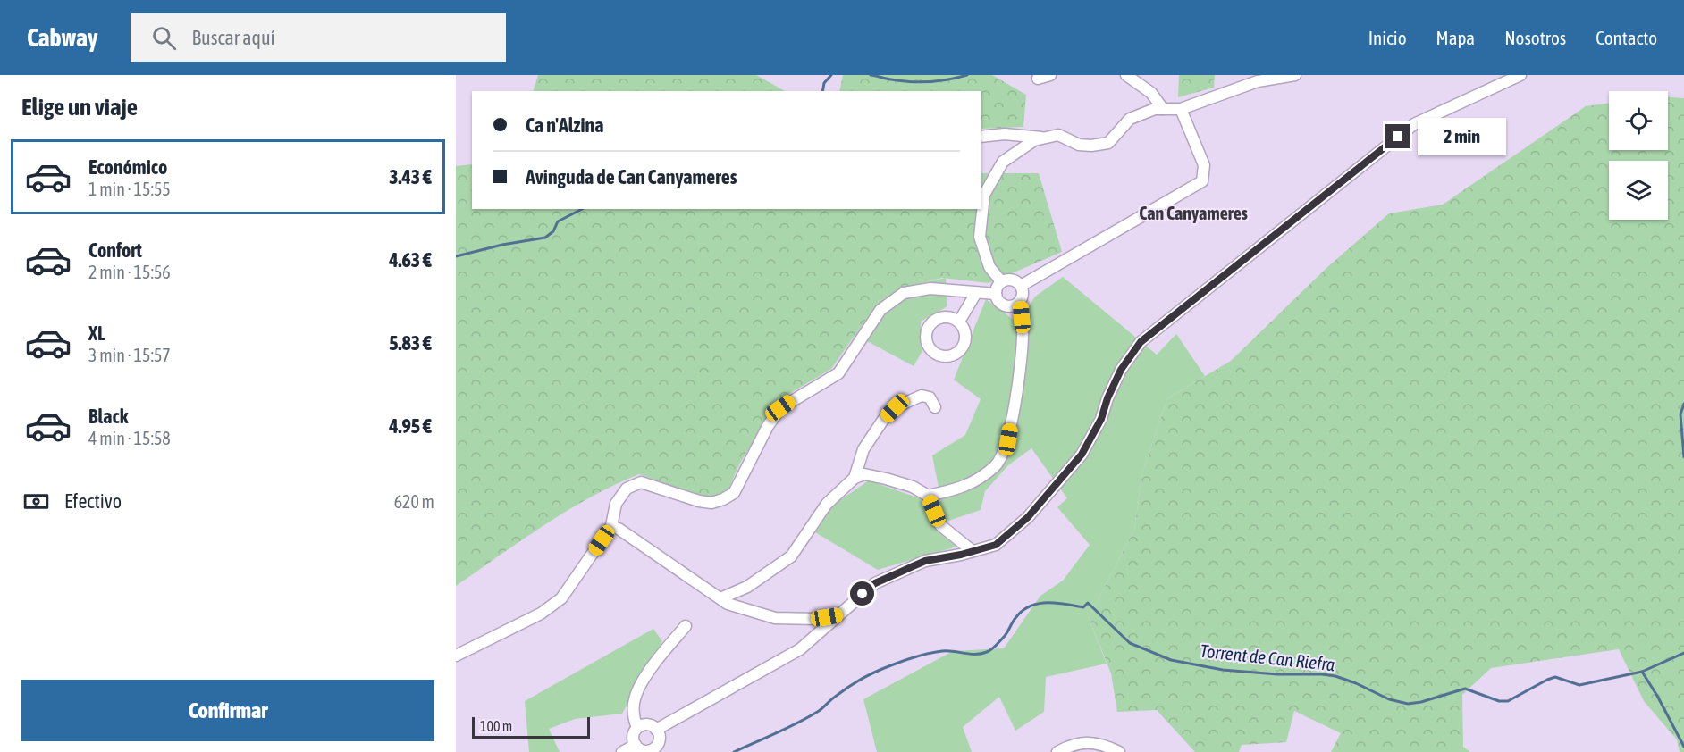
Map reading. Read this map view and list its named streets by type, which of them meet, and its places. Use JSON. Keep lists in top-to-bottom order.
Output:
{
  "districts": ["Can Canyameres"],
  "water": ["Torrent de Can Riefra"],
  "scale_bar": "100 m",
  "page": {
    "header": "Cabway",
    "search": "Buscar aquí",
    "nav": [
      "Inicio",
      "Mapa",
      "Nosotros",
      "Contacto"
    ],
    "heading": "Elige un viaje",
    "banner": ["Ca n'Alzina", "Avinguda de Can Canyameres"],
    "bubble": "2 min",
    "list": [
      {
        "name": "Económico",
        "note": "1 min · 15:55",
        "value": "3.43 €"
      },
      {
        "name": "Confort",
        "note": "2 min · 15:56",
        "value": "4.63 €"
      },
      {
        "name": "XL",
        "note": "3 min · 15:57",
        "value": "5.83 €"
      },
      {
        "name": "Black",
        "note": "4 min · 15:58",
        "value": "4.95 €"
      }
    ],
    "pay": ["Efectivo", "620 m"],
    "buttons": "Confirmar",
    "scale": "100 m"
  }
}
